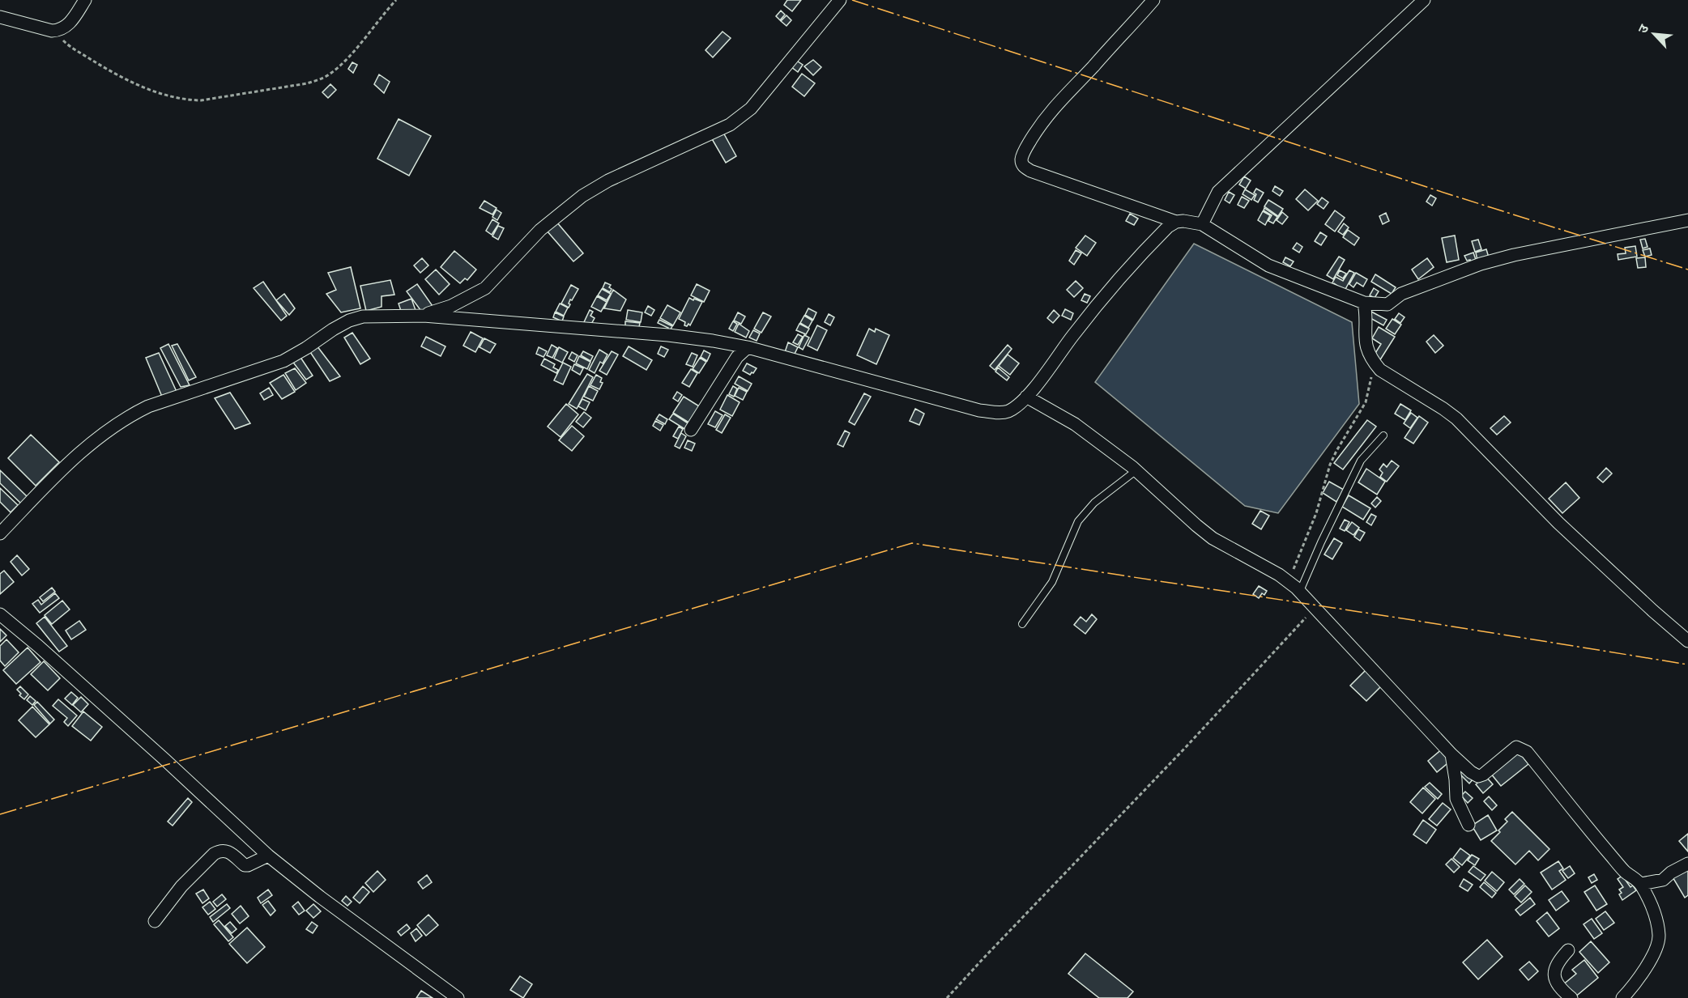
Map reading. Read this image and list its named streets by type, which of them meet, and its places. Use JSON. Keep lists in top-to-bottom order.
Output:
{
  "north": "top left"
}
